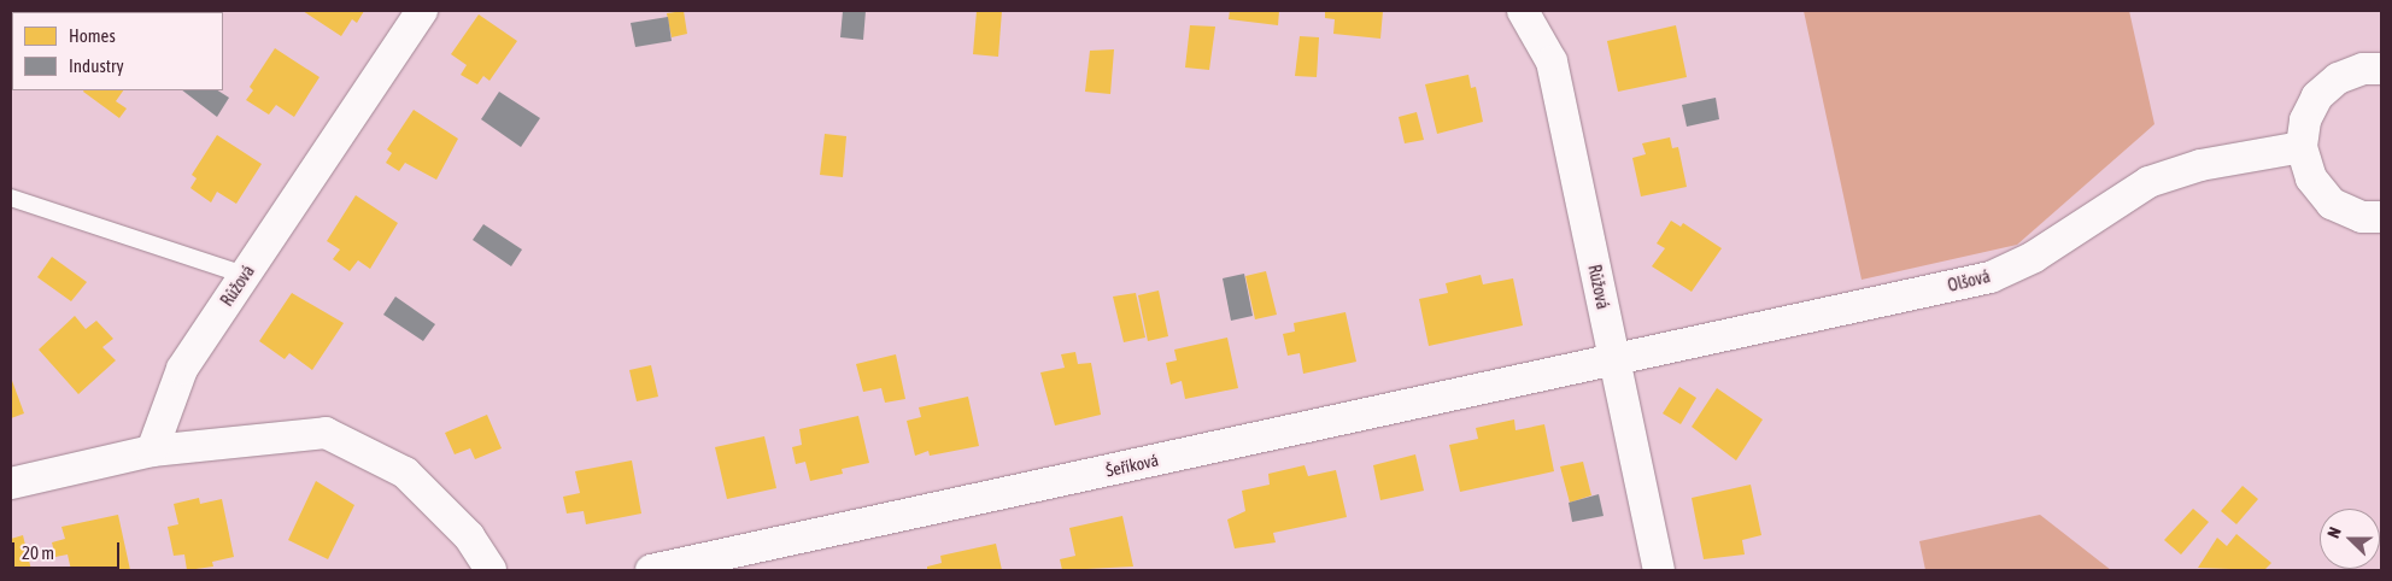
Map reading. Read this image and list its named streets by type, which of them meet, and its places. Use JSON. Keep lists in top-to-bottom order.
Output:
{
  "streets": {
    "street": ["Olšová", "Růžová", "Šeříková"]
  },
  "crossings": [
    ["Olšová", "Růžová"],
    ["Olšová", "Šeříková"],
    ["Růžová", "Šeříková"]
  ],
  "legend": ["Homes", "Industry"],
  "scale_bar": "20 m",
  "north": "left"
}
